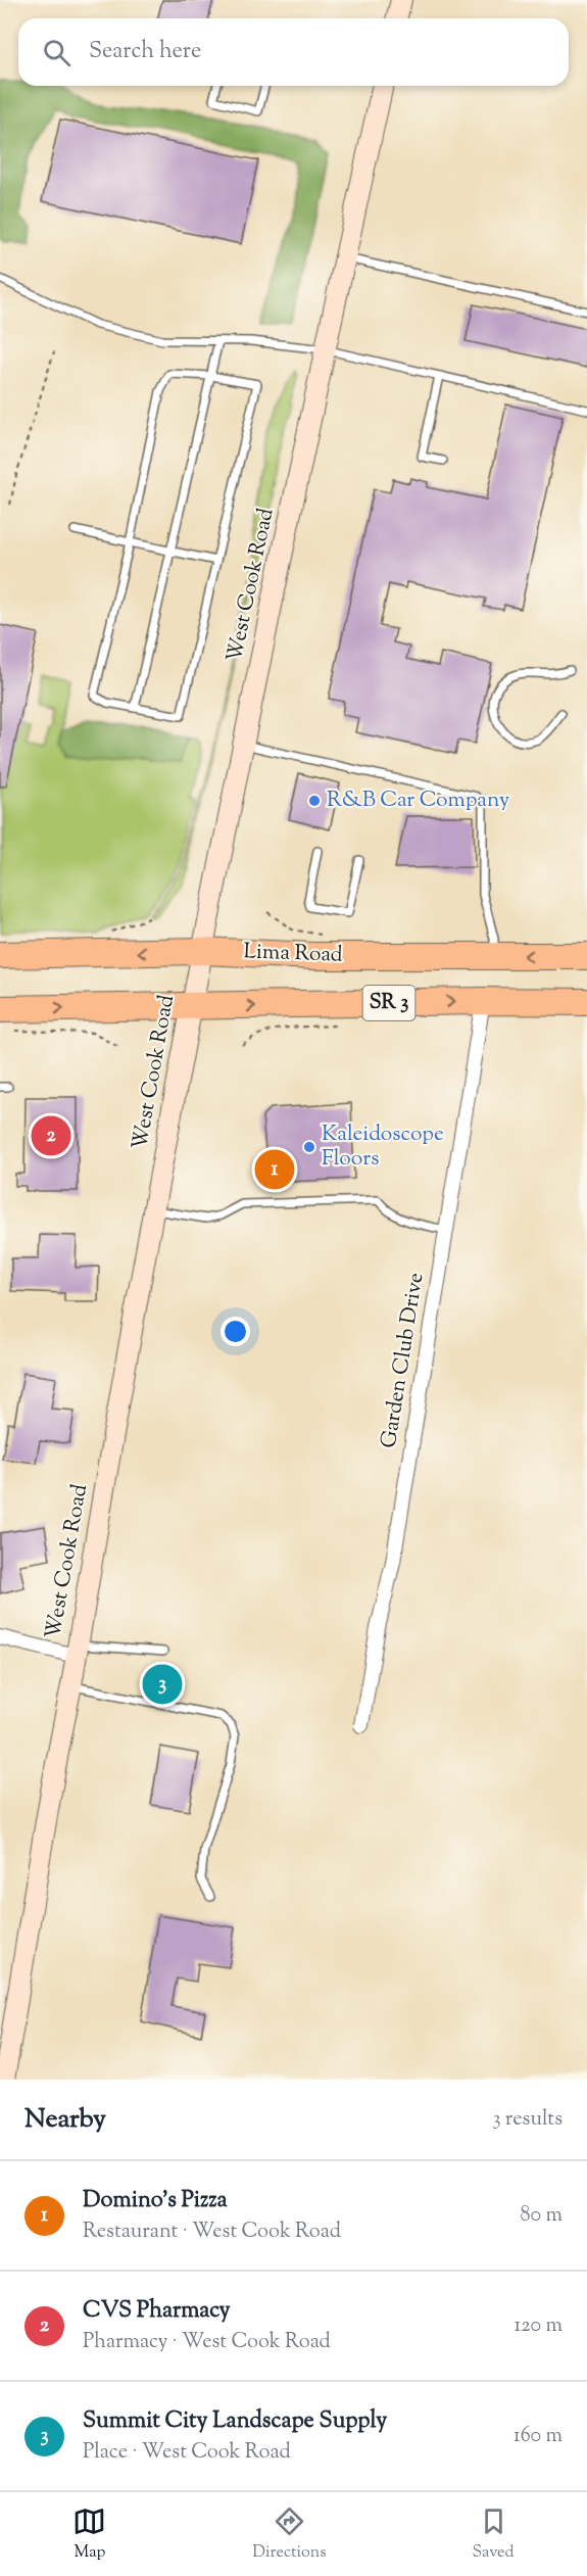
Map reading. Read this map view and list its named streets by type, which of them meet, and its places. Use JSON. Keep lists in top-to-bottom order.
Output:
{
  "streets": {
    "highway": ["Lima Road", "SR 3"],
    "main road": ["West Cook Road"],
    "street": ["Garden Club Drive"]
  },
  "crossings": [
    ["West Cook Road", "Lima Road"],
    ["West Cook Road", "SR 3"],
    ["SR 3", "Garden Club Drive"]
  ],
  "places": ["R&B Car Company", "Kaleidoscope Floors"],
  "page": {
    "search": "Search here",
    "pins": ["2", "1", "3"],
    "heading": ["Nearby", "3 results"],
    "list": [
      {
        "mark": "1",
        "name": "Domino's Pizza",
        "note": "Restaurant · West Cook Road",
        "value": "80 m"
      },
      {
        "mark": "2",
        "name": "CVS Pharmacy",
        "note": "Pharmacy · West Cook Road",
        "value": "120 m"
      },
      {
        "mark": "3",
        "name": "Summit City Landscape Supply",
        "note": "Place · West Cook Road",
        "value": "160 m"
      }
    ],
    "nav": ["Map", "Directions", "Saved"]
  }
}
